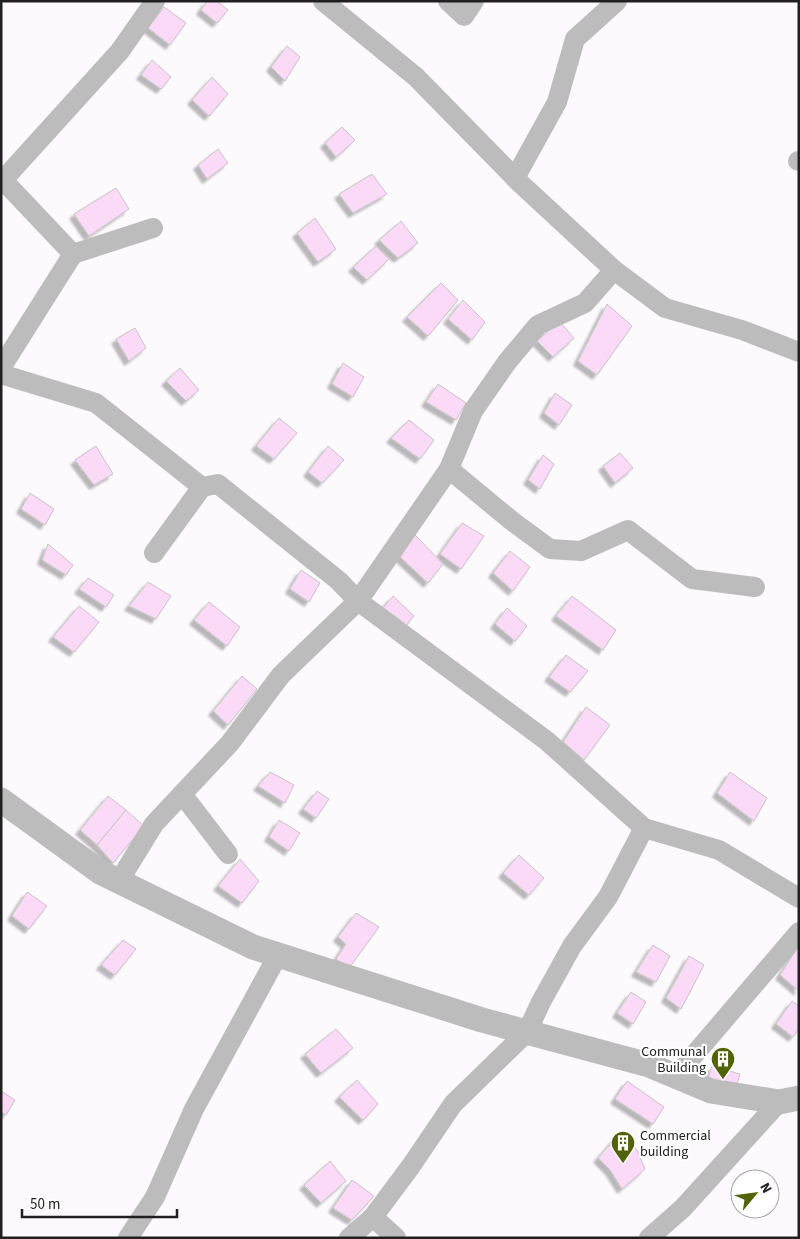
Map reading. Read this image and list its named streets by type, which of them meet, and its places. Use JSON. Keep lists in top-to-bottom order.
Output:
{
  "places": {
    "building": ["Communal Building", "Commercial building"]
  },
  "scale_bar": "50 m",
  "north": "top right"
}
